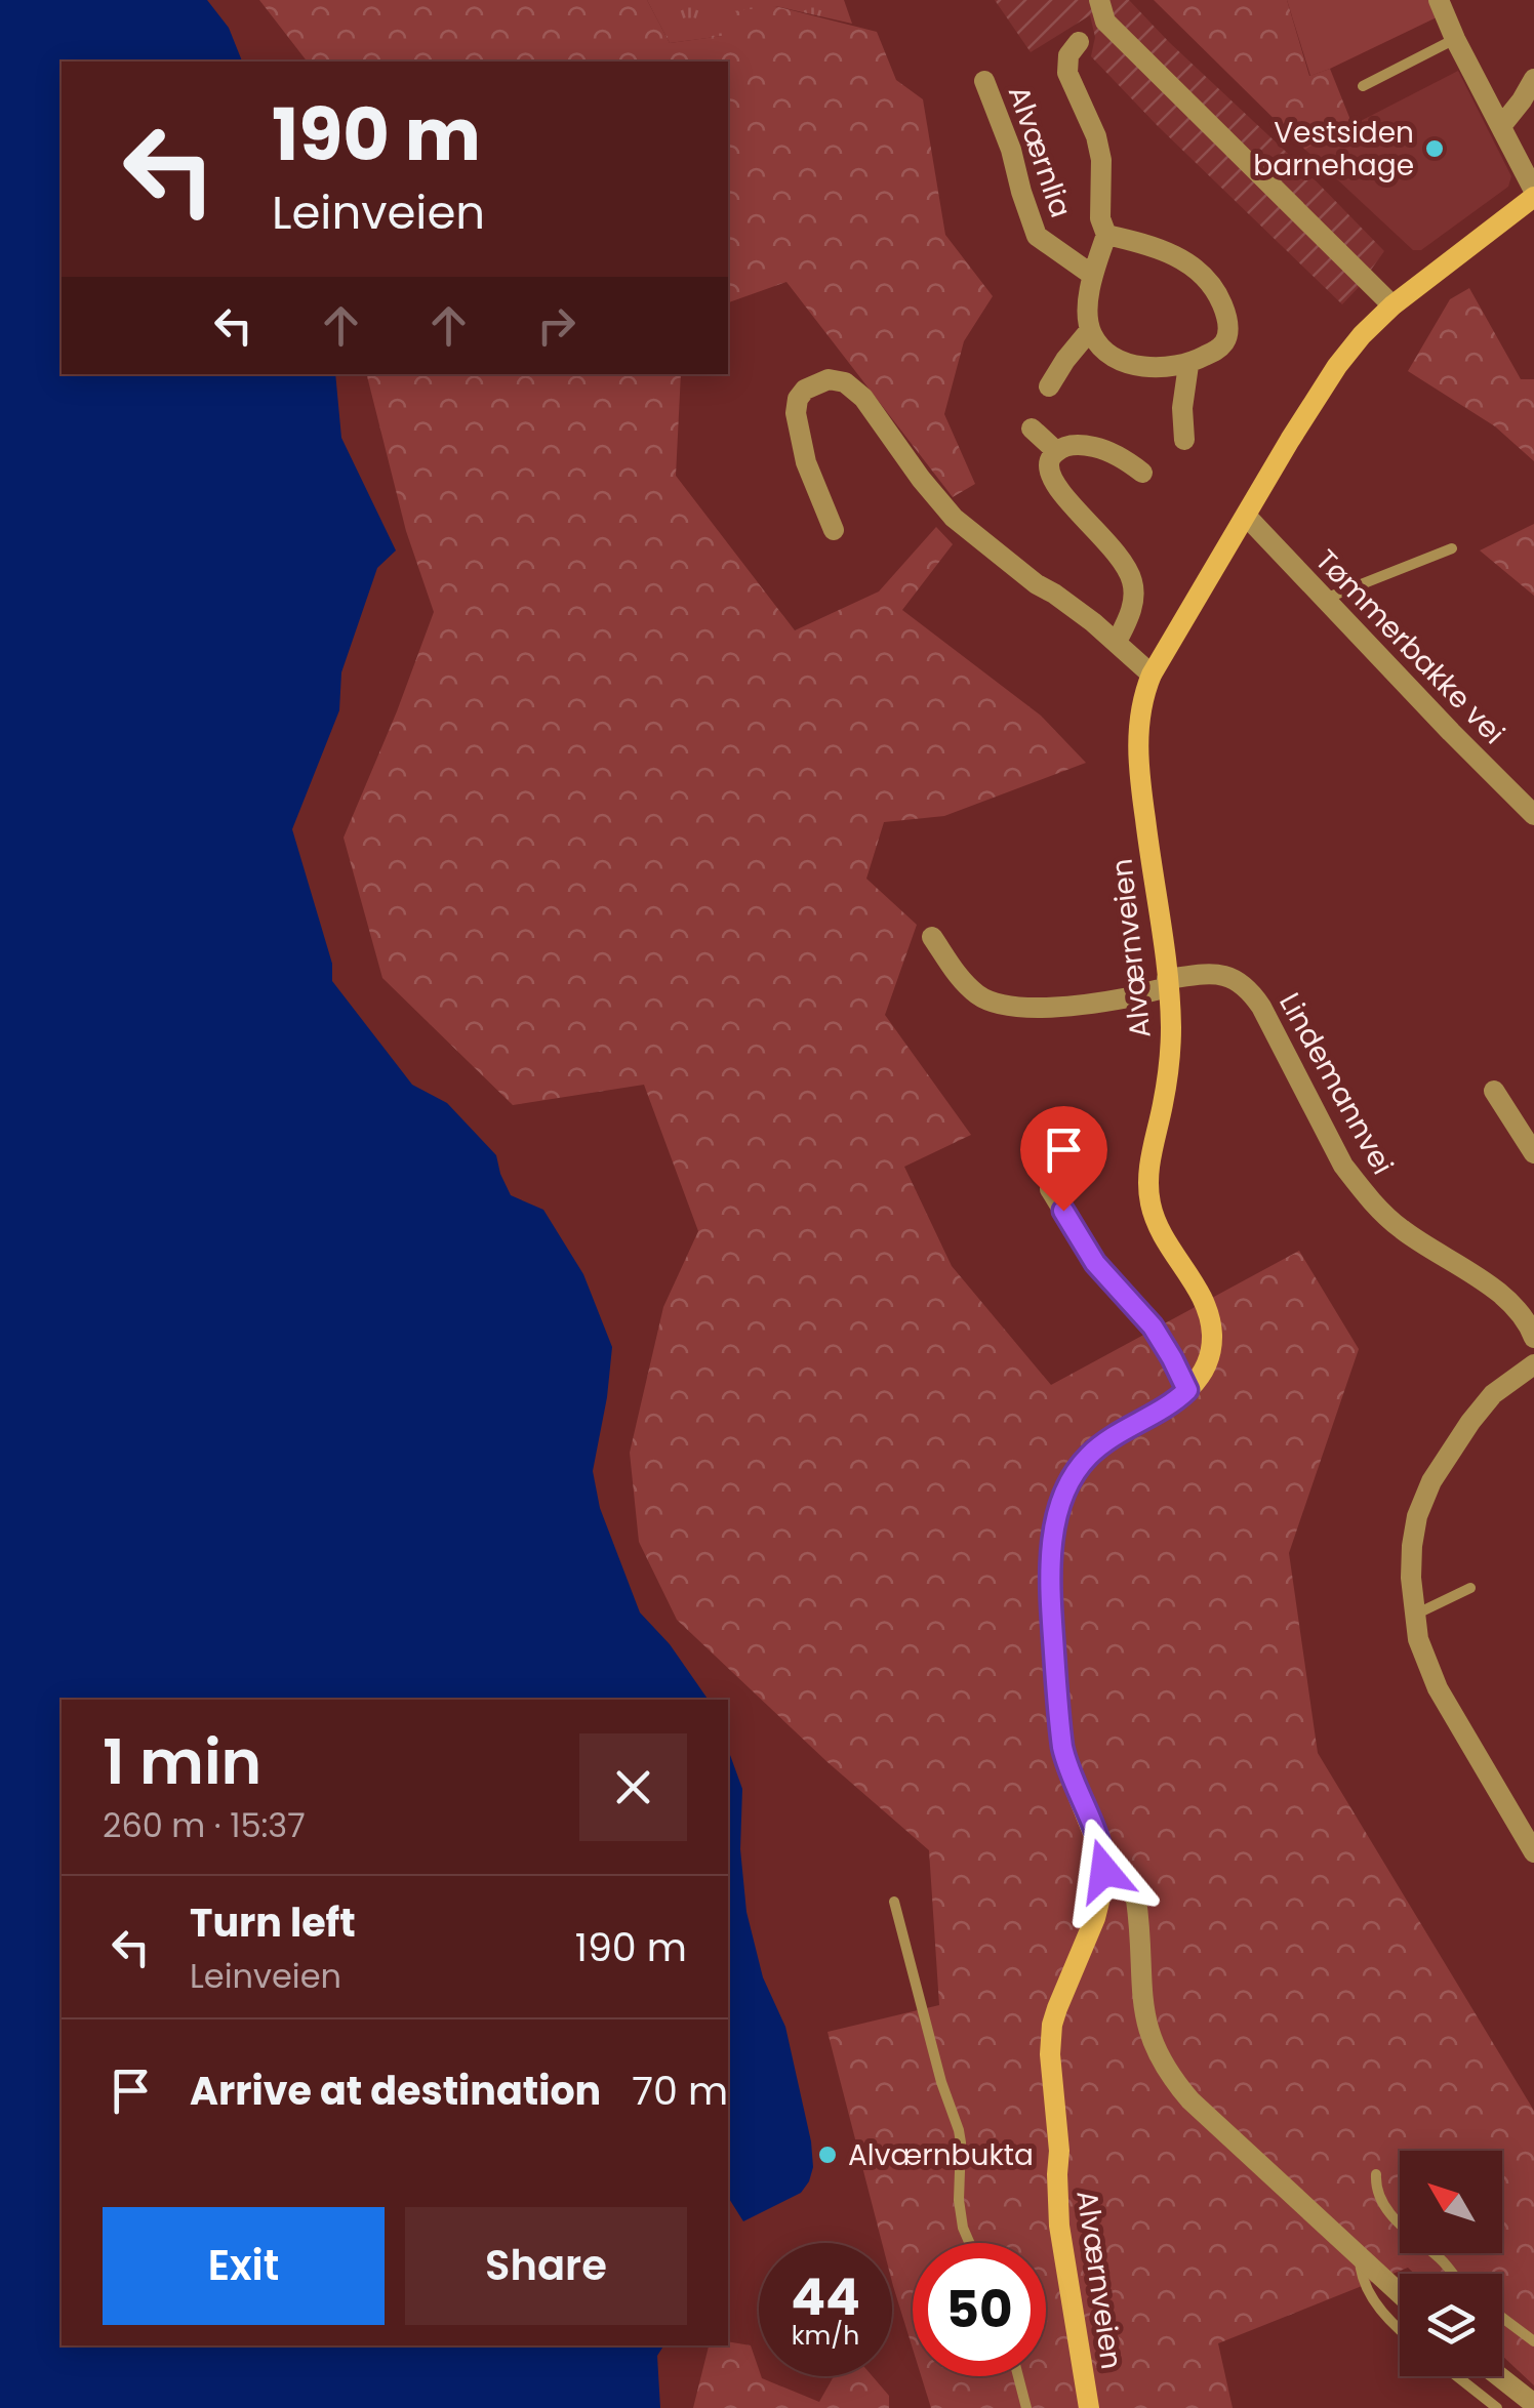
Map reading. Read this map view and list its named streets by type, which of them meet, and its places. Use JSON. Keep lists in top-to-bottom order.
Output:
{
  "streets": {
    "main road": ["Alværnveien"],
    "street": ["Alværnlia", "Tømmerbakke vei", "Lindemannvei"]
  },
  "crossings": [
    ["Tømmerbakke vei", "Alværnveien"],
    ["Alværnveien", "Lindemannvei"]
  ],
  "places": ["Vestsiden barnehage", "Alværnbukta"],
  "north": "top left",
  "page": {
    "turn": ["190 m", "Leinveien"],
    "heading": ["1 min", "260 m · 15:37"],
    "list": [
      {
        "name": "Turn left",
        "note": "Leinveien",
        "value": "190 m"
      },
      {
        "name": "Arrive at destination",
        "value": "70 m"
      }
    ],
    "buttons": ["Exit", "Share"],
    "speed": "44 km/h",
    "limit": "50"
  }
}
